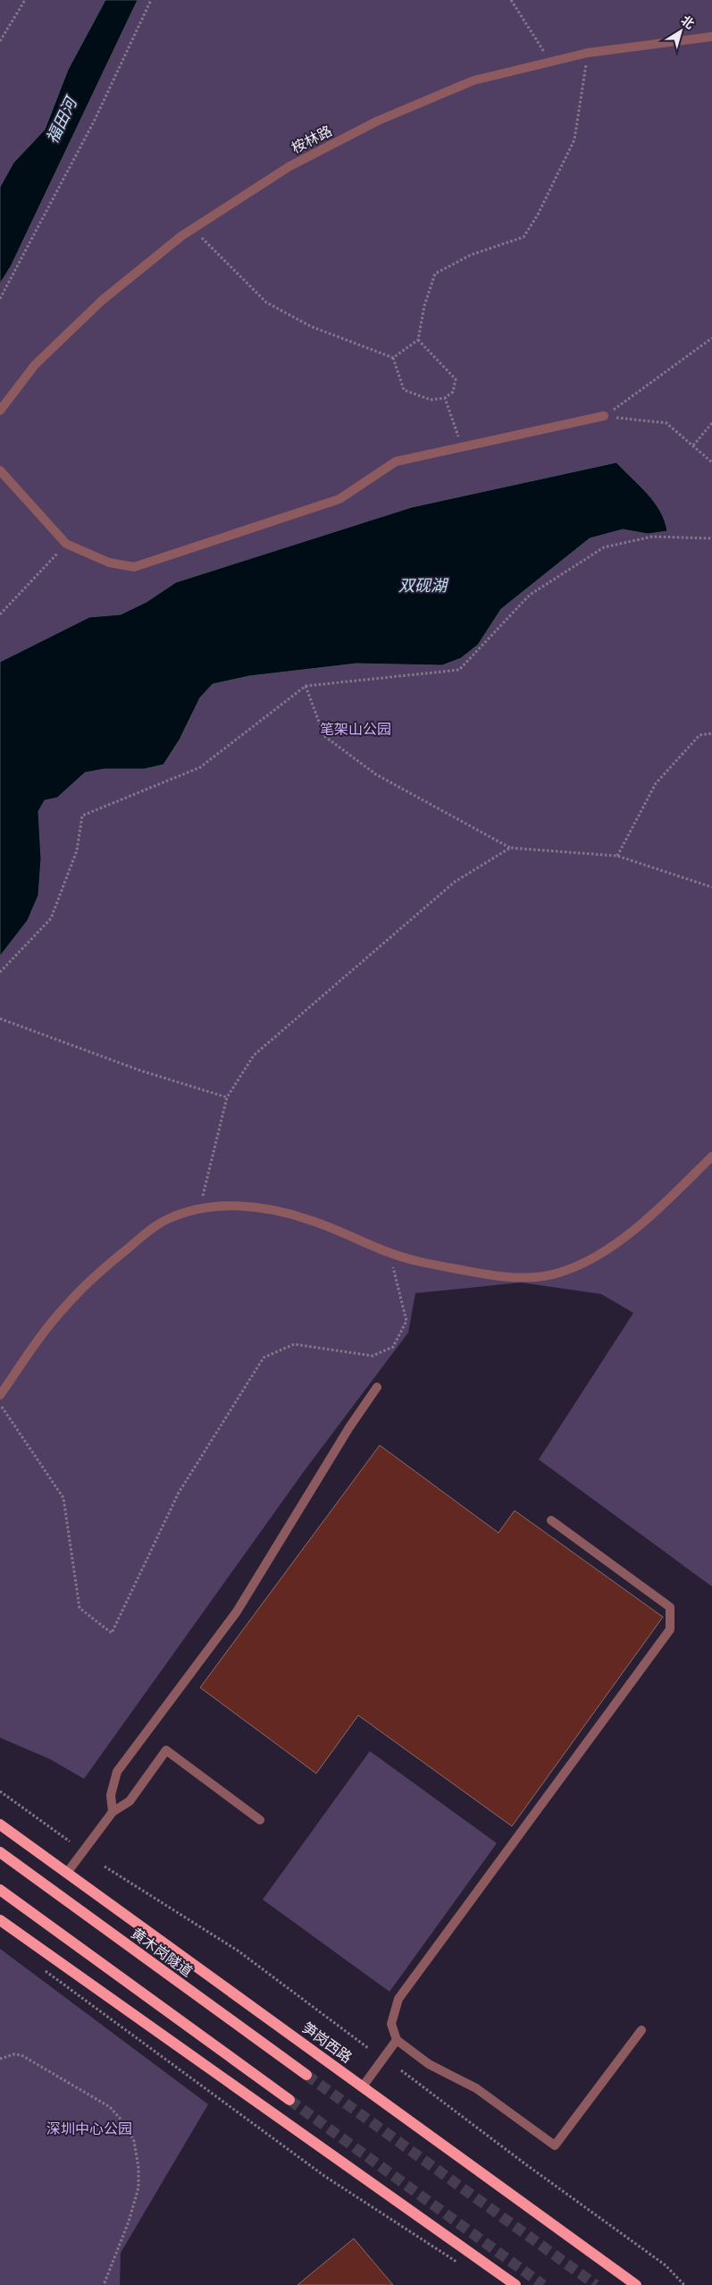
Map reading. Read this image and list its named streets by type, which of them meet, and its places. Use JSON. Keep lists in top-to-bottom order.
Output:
{
  "streets": {
    "main road": ["黄木岗隧道", "笋岗西路"],
    "lane": ["桉林路"]
  },
  "water": ["福田河", "双砚湖"],
  "parks": ["笔架山公园", "深圳中心公园"],
  "north": "top right"
}
